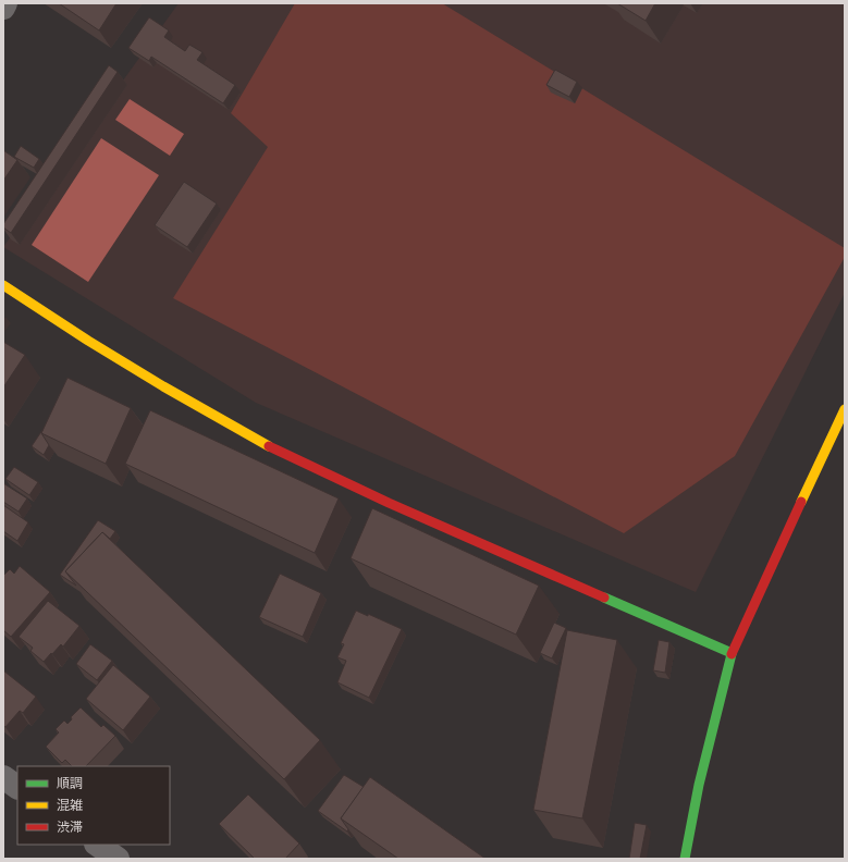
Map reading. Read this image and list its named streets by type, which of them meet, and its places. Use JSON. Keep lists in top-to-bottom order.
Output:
{
  "legend": ["順調", "混雑", "渋滞"]
}
